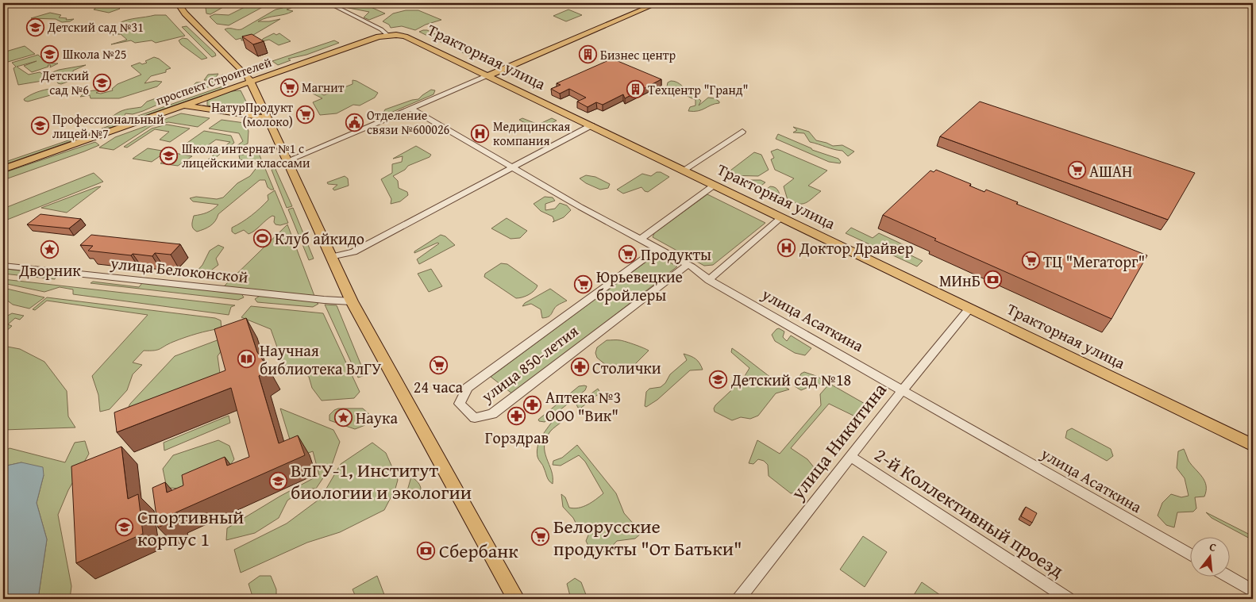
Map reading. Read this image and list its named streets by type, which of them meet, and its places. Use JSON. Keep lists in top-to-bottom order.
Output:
{
  "streets": {
    "main road": ["Тракторная улица", "проспект Строителей"],
    "street": [
      "улица Белоконской",
      "улица Асаткина",
      "улица 850-летия",
      "улица Никитина",
      "2-й Коллективный проезд"
    ]
  },
  "crossings": [
    ["Тракторная улица", "проспект Строителей"],
    ["Тракторная улица", "улица Никитина"],
    ["улица Асаткина", "улица 850-летия"],
    ["улица Асаткина", "улица Никитина"],
    ["улица Никитина", "2-й Коллективный проезд"]
  ],
  "places": {
    "school or university": [
      "Детский сад №31",
      "Школа №25",
      "Детский сад №6",
      "Профессиональный лицей №7",
      "Школа интернат №1 с лицейскими классами",
      "Детский сад №18",
      "ВлГУ-1, Институт биологии и экологии",
      "Спортивный корпус 1"
    ],
    "building": ["Бизнес центр", "Техцентр \"Гранд\""],
    "supermarket": [
      "Магнит",
      "НатурПродукт (молоко)",
      "АШАН",
      "Продукты",
      "ТЦ \"Мегаторг\"",
      "Юрьевецкие бройлеры",
      "24 часа",
      "Белорусские продукты \"От Батьки\""
    ],
    "public building": ["Отделение связи №600026"],
    "hospital": ["Медицинская компания", "Доктор Драйвер"],
    "sports": ["Клуб айкидо"],
    "place": ["Дворник", "Наука"],
    "bank": ["МИнБ", "Сбербанк"],
    "library": ["Научная библиотека ВлГУ"],
    "pharmacy": ["Столички", "Аптека №3 ООО \"Вик\"", "Горздрав"]
  },
  "north": "top"
}
